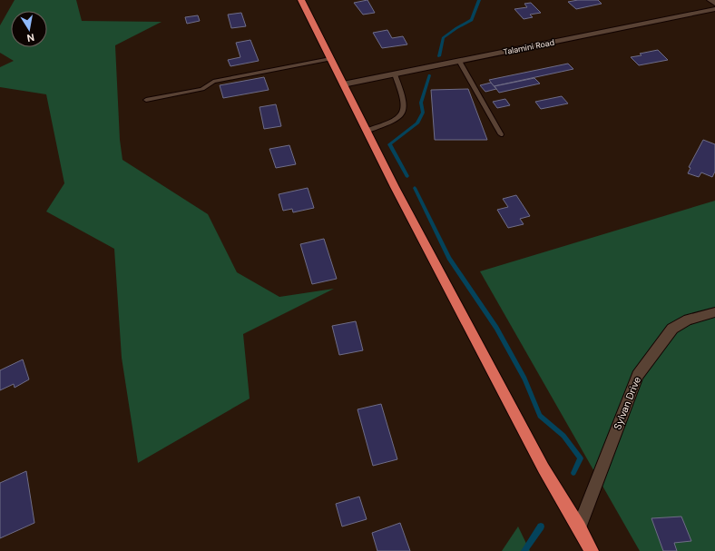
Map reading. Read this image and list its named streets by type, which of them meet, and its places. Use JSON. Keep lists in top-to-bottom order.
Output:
{
  "streets": {
    "street": ["Talamini Road", "Sylvan Drive"]
  },
  "north": "bottom"
}
